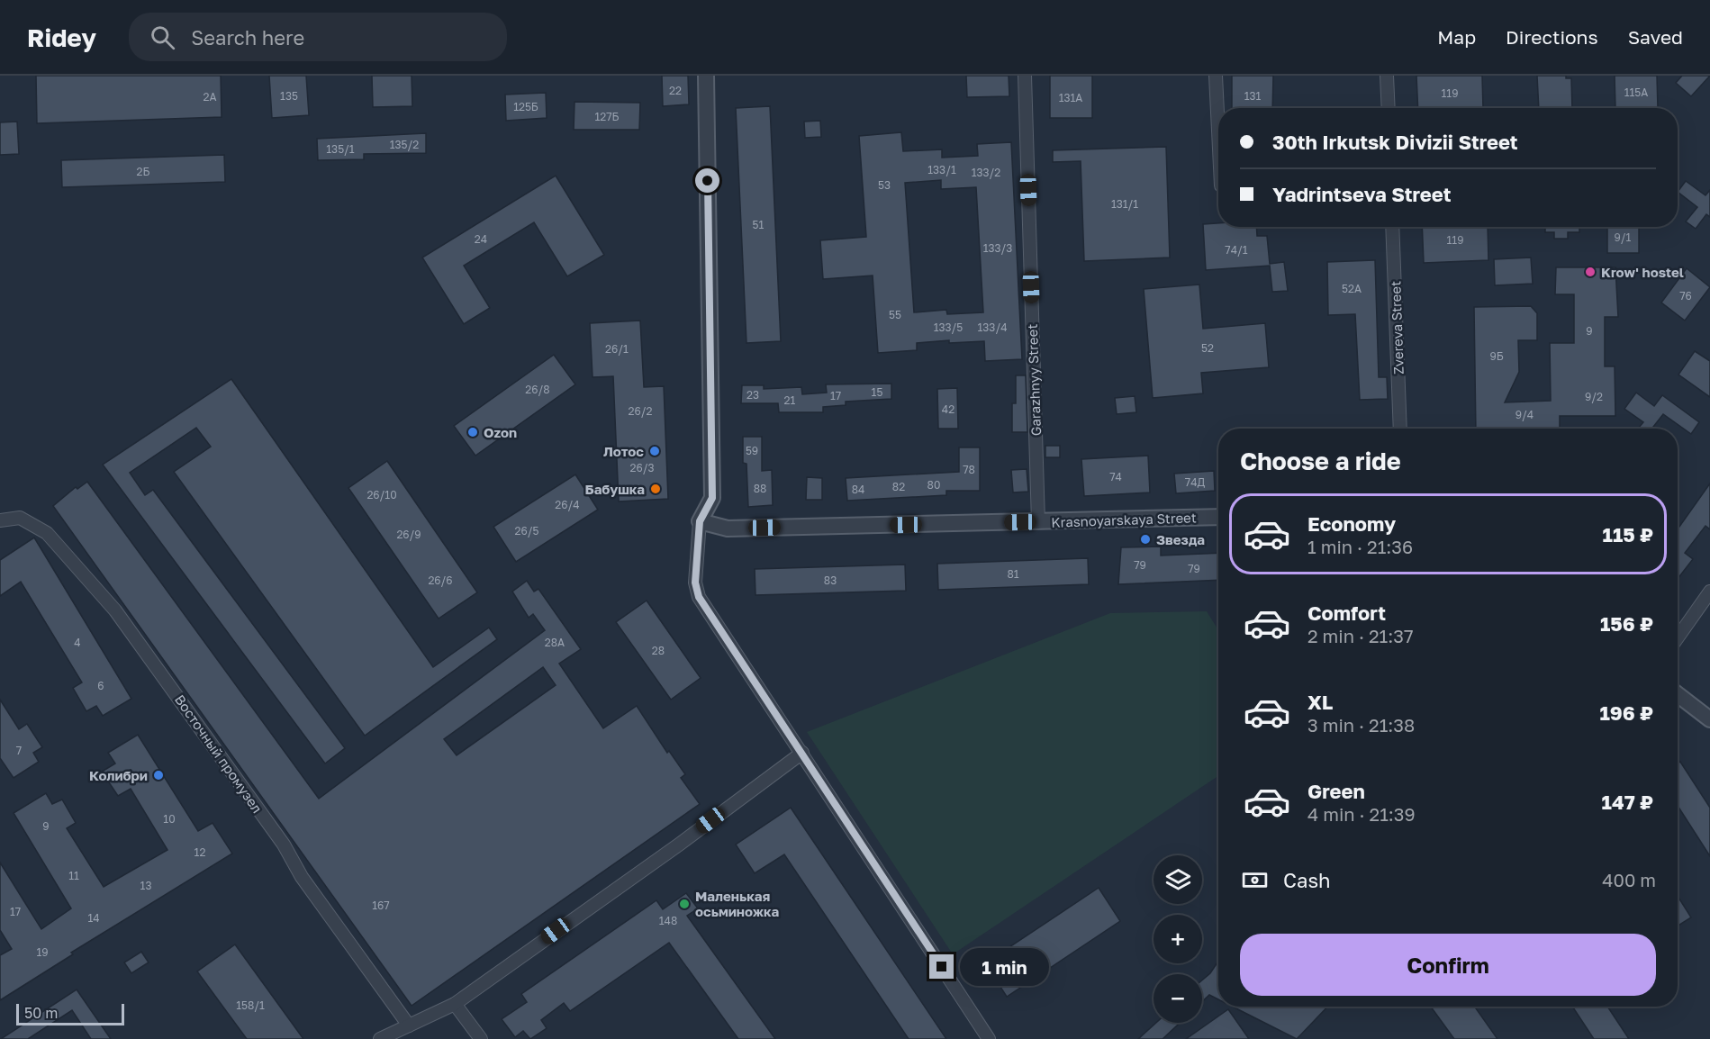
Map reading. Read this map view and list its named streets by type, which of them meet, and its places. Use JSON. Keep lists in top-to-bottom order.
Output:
{
  "streets": {
    "street": [
      "Zvereva Street",
      "Garazhnyy Street",
      "Krasnoyarskaya Street",
      "Восточный промузел"
    ]
  },
  "crossings": [
    ["Garazhnyy Street", "Krasnoyarskaya Street"]
  ],
  "places": [
    "Krow' hostel",
    "Ozon",
    "Лотос",
    "Бабушка",
    "Звезда",
    "Колибри",
    "Маленькая осьминожка"
  ],
  "house_numbers": [
    "22",
    "115А",
    "119",
    "135",
    "131",
    "2А",
    "131А",
    "125Б",
    "127Б",
    "135/2",
    "135/1",
    "133/1",
    "2Б",
    "133/2",
    "53",
    "131/1",
    "51",
    "9/1",
    "24",
    "119",
    "133/3",
    "74/1",
    "52А",
    "76",
    "55",
    "133/5",
    "133/4",
    "9",
    "52",
    "26/1",
    "9Б",
    "26/8",
    "15",
    "23",
    "17",
    "9/2",
    "21",
    "42",
    "26/2",
    "9/4",
    "59",
    "26/3",
    "78",
    "74",
    "74Д",
    "80",
    "82",
    "88",
    "84",
    "26/10",
    "26/4",
    "26/5",
    "26/9",
    "79",
    "79",
    "81",
    "26/6",
    "83",
    "4",
    "28А",
    "28",
    "6",
    "7",
    "10",
    "9",
    "12",
    "11",
    "13",
    "167",
    "17",
    "14",
    "148",
    "19",
    "158/1"
  ],
  "scale_bar": "50 m",
  "page": {
    "header": "Ridey",
    "search": "Search here",
    "nav": ["Map", "Directions", "Saved"],
    "banner": ["30th Irkutsk Divizii Street", "Yadrintseva Street"],
    "heading": "Choose a ride",
    "list": [
      {
        "name": "Economy",
        "note": "1 min · 21:36",
        "value": "115 ₽"
      },
      {
        "name": "Comfort",
        "note": "2 min · 21:37",
        "value": "156 ₽"
      },
      {
        "name": "XL",
        "note": "3 min · 21:38",
        "value": "196 ₽"
      },
      {
        "name": "Green",
        "note": "4 min · 21:39",
        "value": "147 ₽"
      }
    ],
    "pay": ["Cash", "400 m"],
    "map_buttons": ["+", "−"],
    "buttons": "Confirm",
    "bubble": "1 min",
    "scale": "50 m"
  }
}
